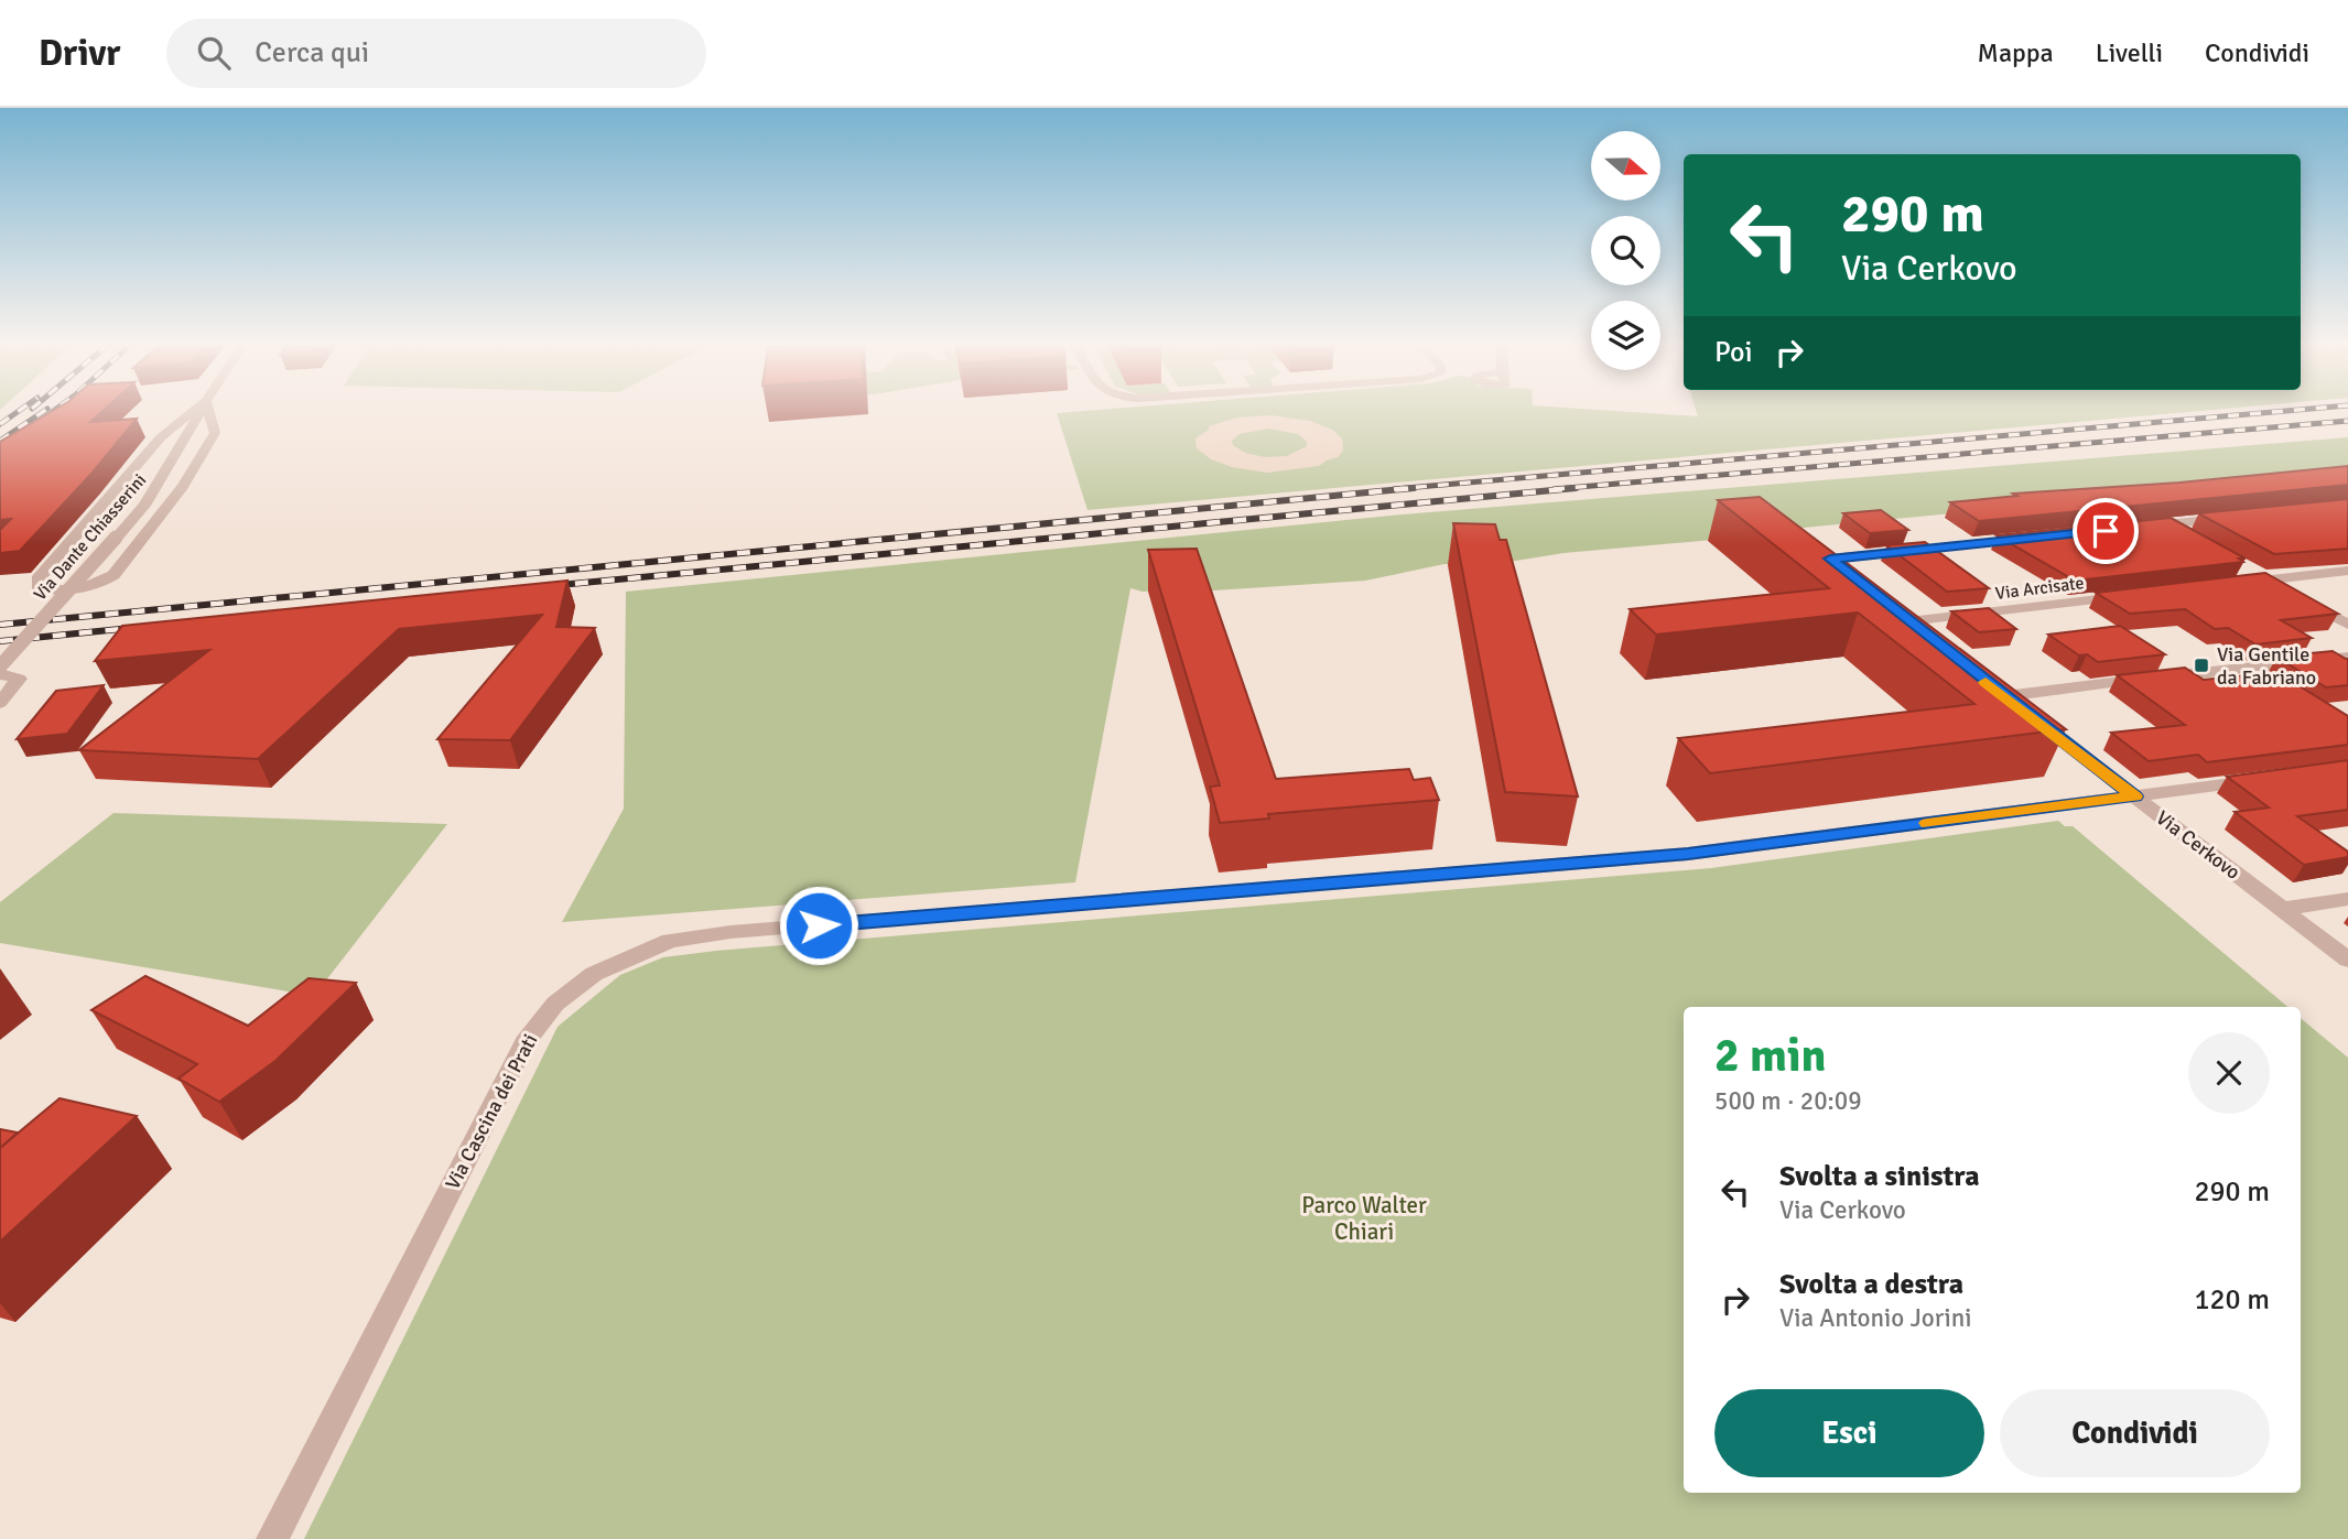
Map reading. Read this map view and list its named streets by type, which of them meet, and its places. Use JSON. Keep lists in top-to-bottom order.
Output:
{
  "streets": {
    "street": [
      "Via Dante Chiasserini",
      "Via Arcisate",
      "Via Cerkovo",
      "Via Cascina dei Prati"
    ]
  },
  "crossings": [
    ["Via Cerkovo", "Via Cascina dei Prati"]
  ],
  "parks": ["Parco Walter Chiari"],
  "places": {
    "transit": ["Via Gentile da Fabriano"]
  },
  "north": "right",
  "page": {
    "header": "Drivr",
    "search": "Cerca qui",
    "nav": ["Mappa", "Livelli", "Condividi"],
    "turn": ["290 m", "Via Cerkovo"],
    "then": "Poi",
    "heading": ["2 min", "500 m · 20:09"],
    "list": [
      {
        "name": "Svolta a sinistra",
        "note": "Via Cerkovo",
        "value": "290 m"
      },
      {
        "name": "Svolta a destra",
        "note": "Via Antonio Jorini",
        "value": "120 m"
      }
    ],
    "buttons": ["Esci", "Condividi"]
  }
}
